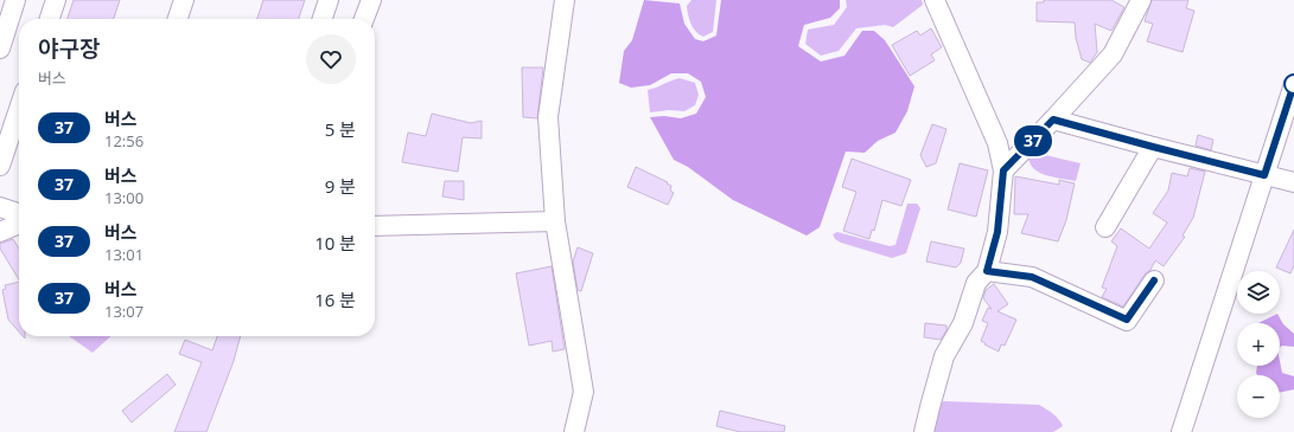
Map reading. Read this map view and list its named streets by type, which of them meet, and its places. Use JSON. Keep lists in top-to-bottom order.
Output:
{
  "lines": ["bus line 37"],
  "page": {
    "on_map": "37",
    "heading": ["야구장", "버스"],
    "list": [
      {
        "mark": "37",
        "name": "버스",
        "note": "12:56",
        "value": "5 분"
      },
      {
        "mark": "37",
        "name": "버스",
        "note": "13:00",
        "value": "9 분"
      },
      {
        "mark": "37",
        "name": "버스",
        "note": "13:01",
        "value": "10 분"
      },
      {
        "mark": "37",
        "name": "버스",
        "note": "13:07",
        "value": "16 분"
      }
    ],
    "map_buttons": ["+", "−"]
  }
}
